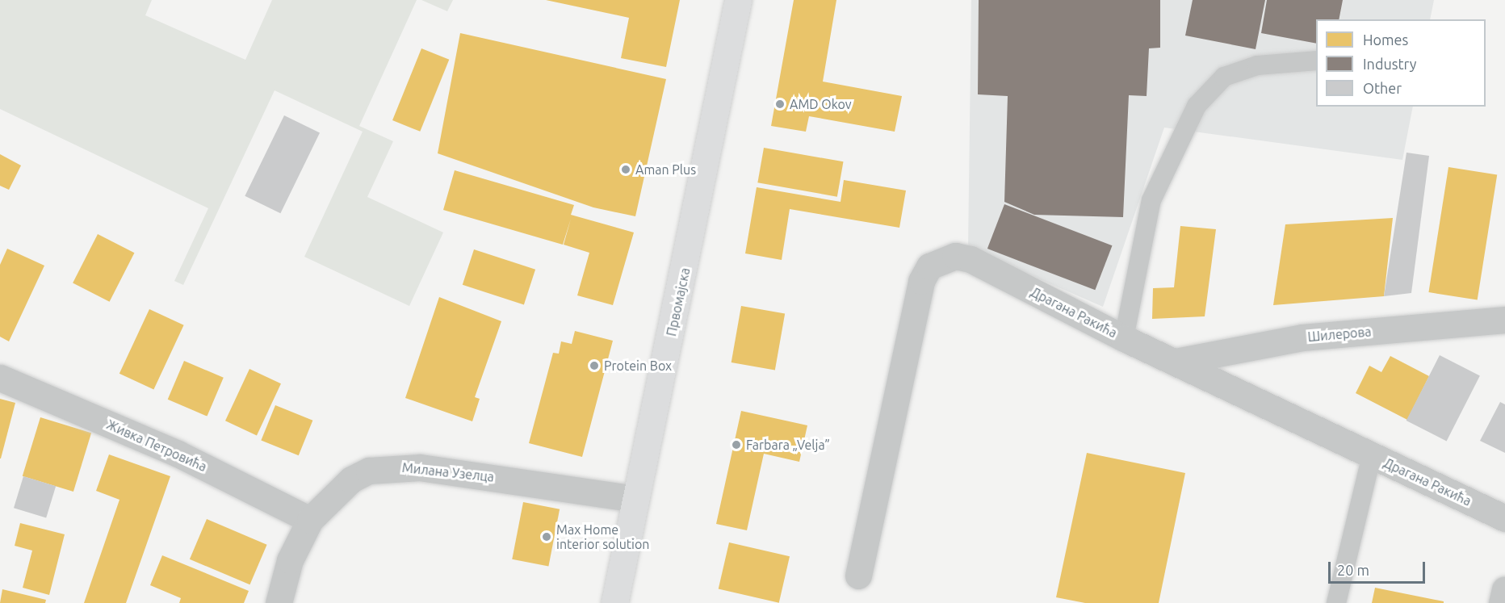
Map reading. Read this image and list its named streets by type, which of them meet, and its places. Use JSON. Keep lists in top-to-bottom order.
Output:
{
  "streets": {
    "main road": ["Првомајска"],
    "street": [
      "Драгана Ракића",
      "Шилерова",
      "Живка Петровића",
      "Милана Узелца"
    ]
  },
  "crossings": [
    ["Првомајска", "Милана Узелца"],
    ["Драгана Ракића", "Шилерова"],
    ["Живка Петровића", "Милана Узелца"]
  ],
  "places": [
    "AMD Okov",
    "Aman Plus",
    "Protein Box",
    "Farbara „Velja”",
    "Max Home interior solution"
  ],
  "legend": ["Homes", "Industry", "Other"],
  "scale_bar": "20 m"
}
